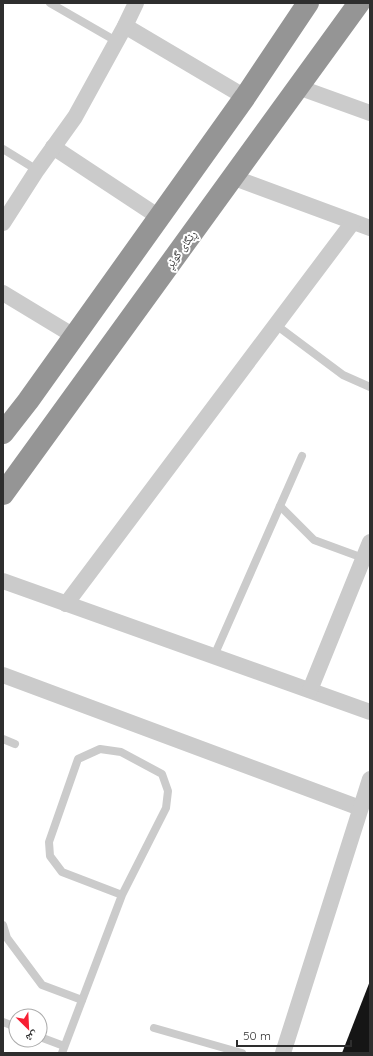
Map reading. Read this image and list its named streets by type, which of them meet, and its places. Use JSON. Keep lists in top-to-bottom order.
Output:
{
  "streets": {
    "highway": ["ڕێگای گوێڕ"]
  },
  "scale_bar": "50 m",
  "north": "bottom right"
}
